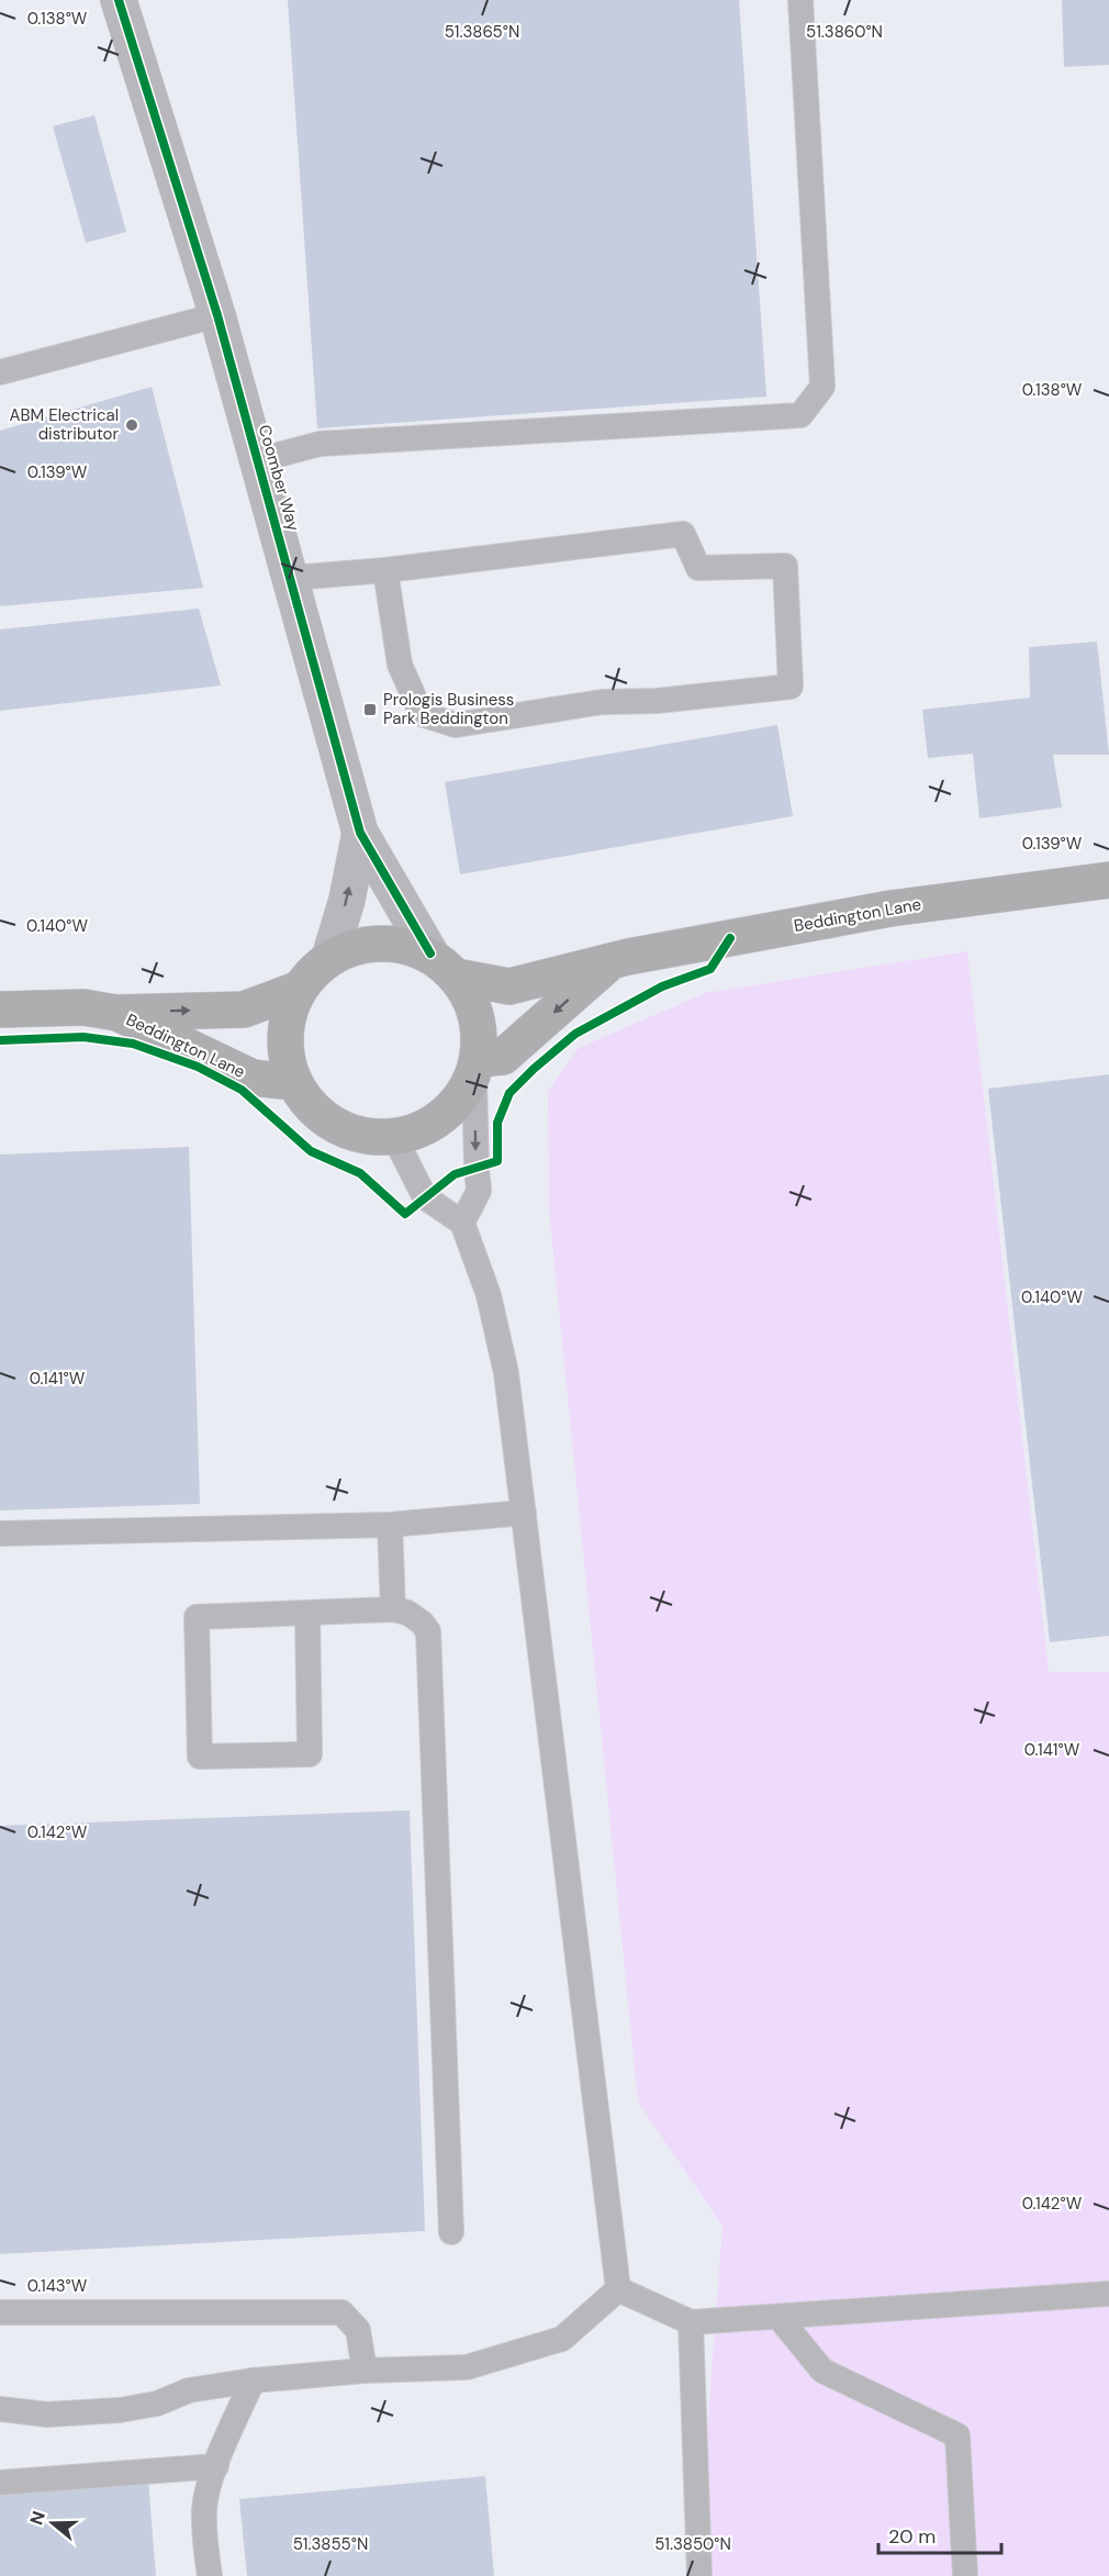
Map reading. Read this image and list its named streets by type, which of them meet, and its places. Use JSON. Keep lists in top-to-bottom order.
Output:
{
  "streets": {
    "main road": ["Beddington Lane"],
    "street": ["Coomber Way"]
  },
  "crossings": [
    ["Coomber Way", "Beddington Lane"]
  ],
  "places": {
    "other": ["ABM Electrical distributor"],
    "transit": ["Prologis Business Park Beddington"]
  },
  "scale_bar": "20 m",
  "north": "left",
  "coordinates": [
    "0.138°W",
    "51.3865°N",
    "51.3860°N",
    "0.139°W",
    "0.140°W",
    "0.141°W",
    "0.142°W",
    "0.143°W",
    "51.3855°N",
    "51.3850°N"
  ]
}
